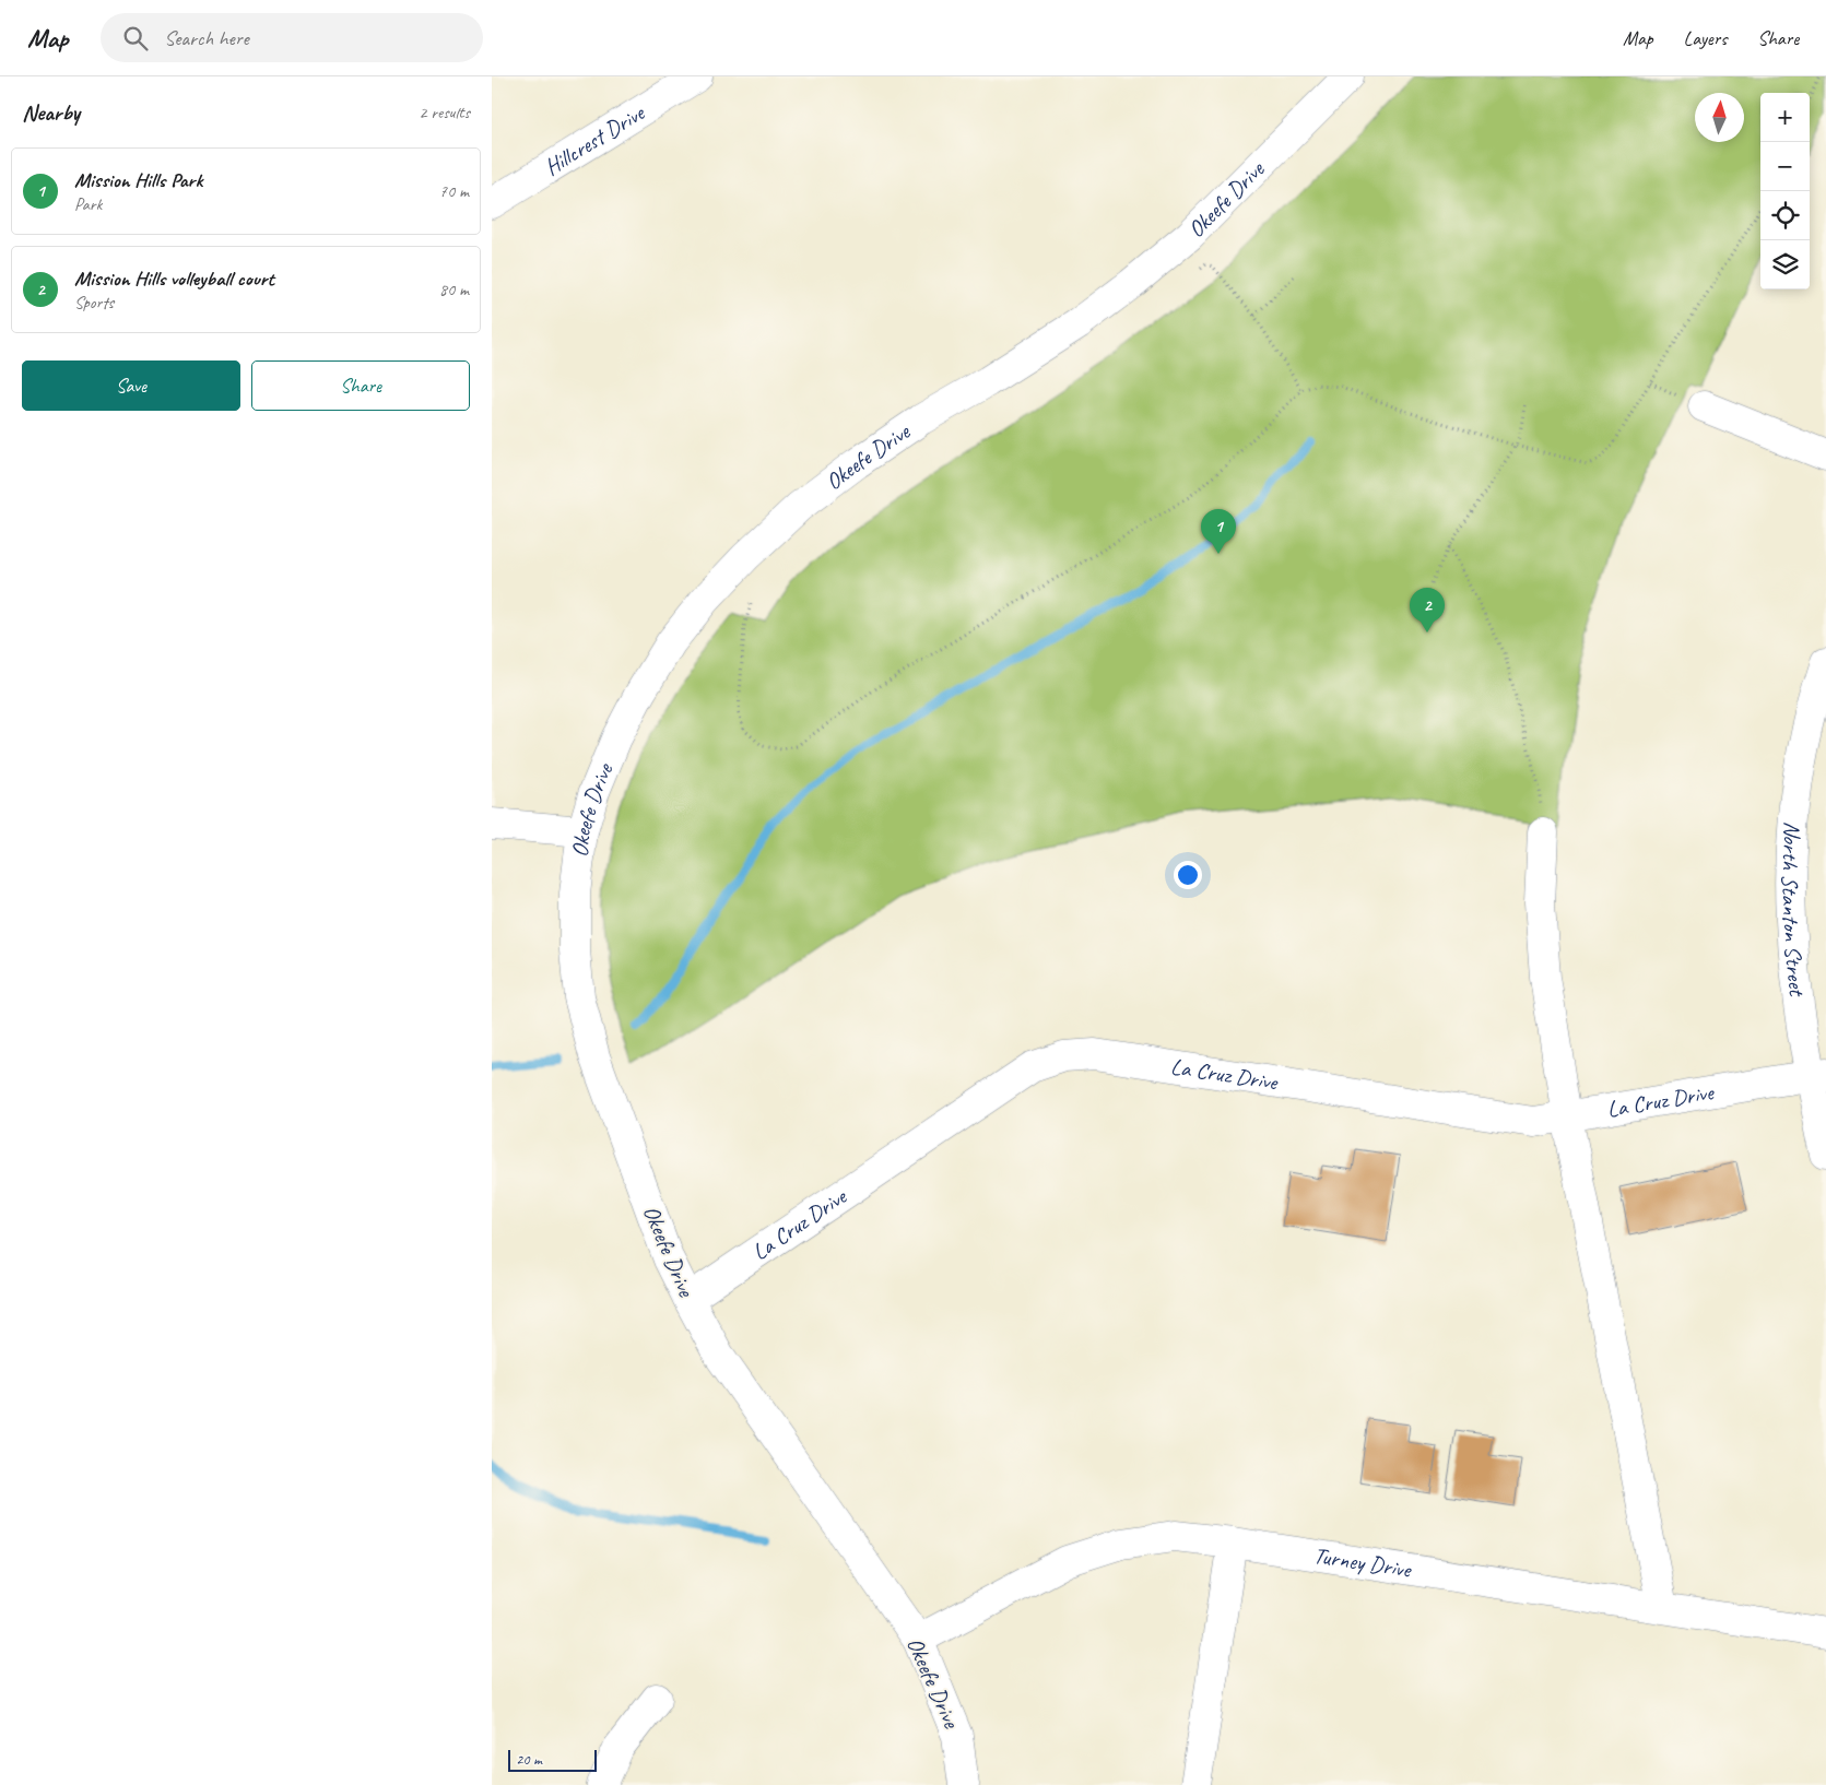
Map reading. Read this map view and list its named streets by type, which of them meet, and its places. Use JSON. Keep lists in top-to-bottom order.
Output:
{
  "streets": {
    "street": [
      "Hillcrest Drive",
      "Okeefe Drive",
      "North Stanton Street",
      "La Cruz Drive",
      "Turney Drive"
    ]
  },
  "crossings": [
    ["Okeefe Drive", "La Cruz Drive"],
    ["Okeefe Drive", "Turney Drive"],
    ["North Stanton Street", "La Cruz Drive"]
  ],
  "scale_bar": "20 m",
  "north": "top",
  "page": {
    "header": "Map",
    "search": "Search here",
    "nav": ["Map", "Layers", "Share"],
    "heading": ["Nearby", "2 results"],
    "map_buttons": ["+", "−"],
    "list": [
      {
        "mark": "1",
        "name": "Mission Hills Park",
        "note": "Park",
        "value": "70 m"
      },
      {
        "mark": "2",
        "name": "Mission Hills volleyball court",
        "note": "Sports",
        "value": "80 m"
      }
    ],
    "buttons": ["Save", "Share"],
    "pins": ["1", "2"],
    "scale": "20 m"
  }
}
